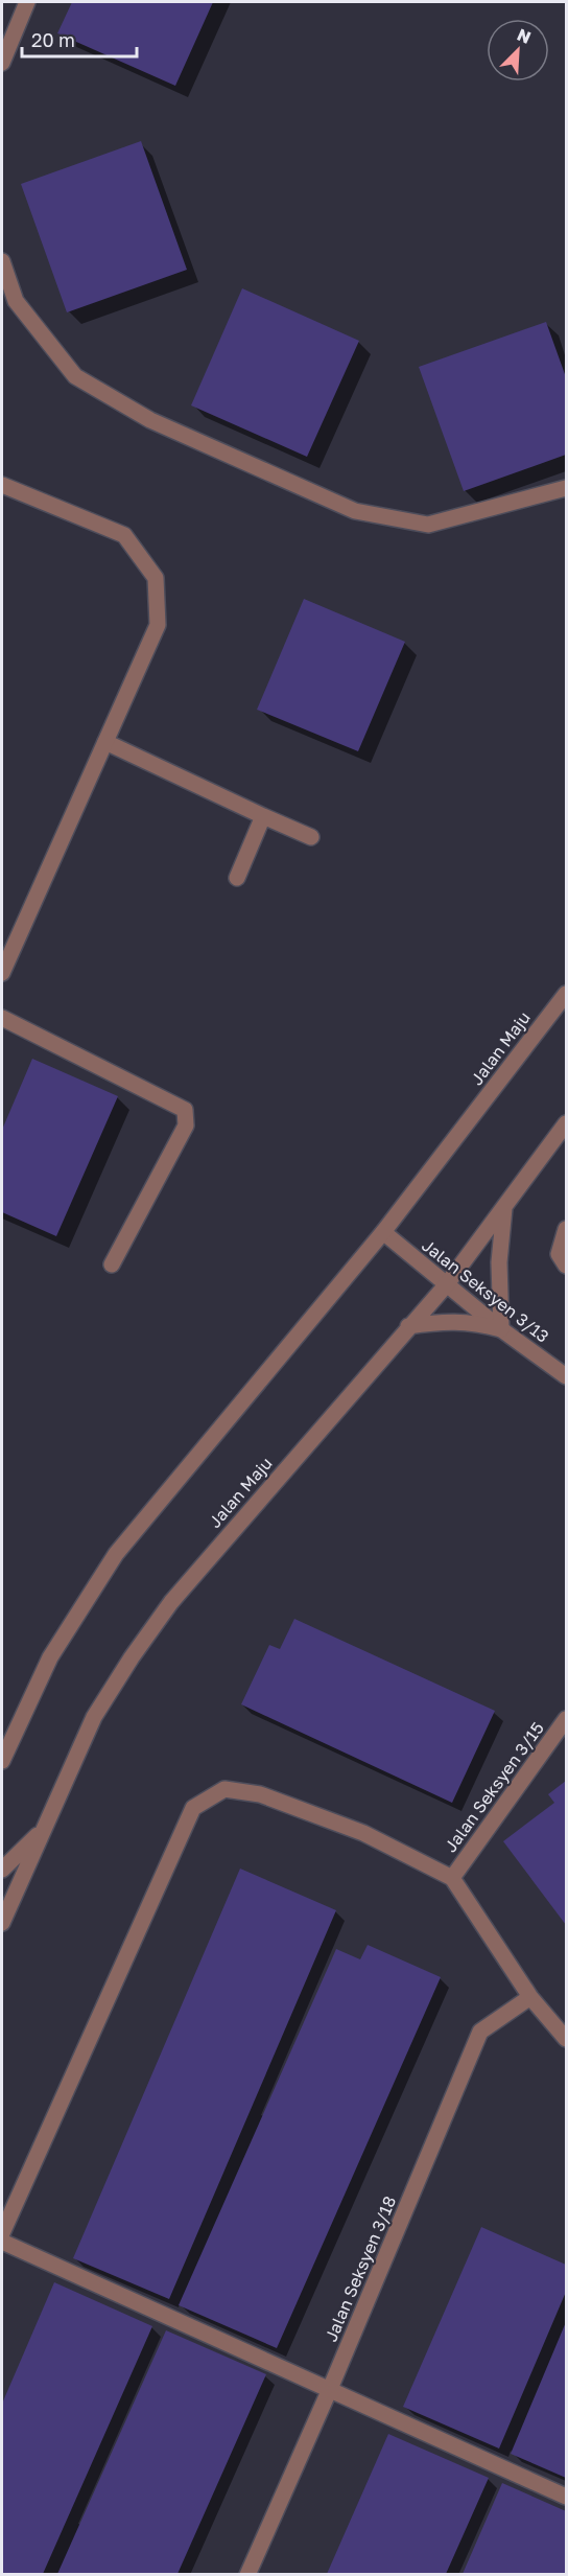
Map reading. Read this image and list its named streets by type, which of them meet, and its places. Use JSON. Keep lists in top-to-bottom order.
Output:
{
  "streets": {
    "street": [
      "Jalan Maju",
      "Jalan Seksyen 3/13",
      "Jalan Seksyen 3/15",
      "Jalan Seksyen 3/18"
    ]
  },
  "crossings": [
    ["Jalan Maju", "Jalan Seksyen 3/13"]
  ],
  "scale_bar": "20 m",
  "north": "top right"
}
